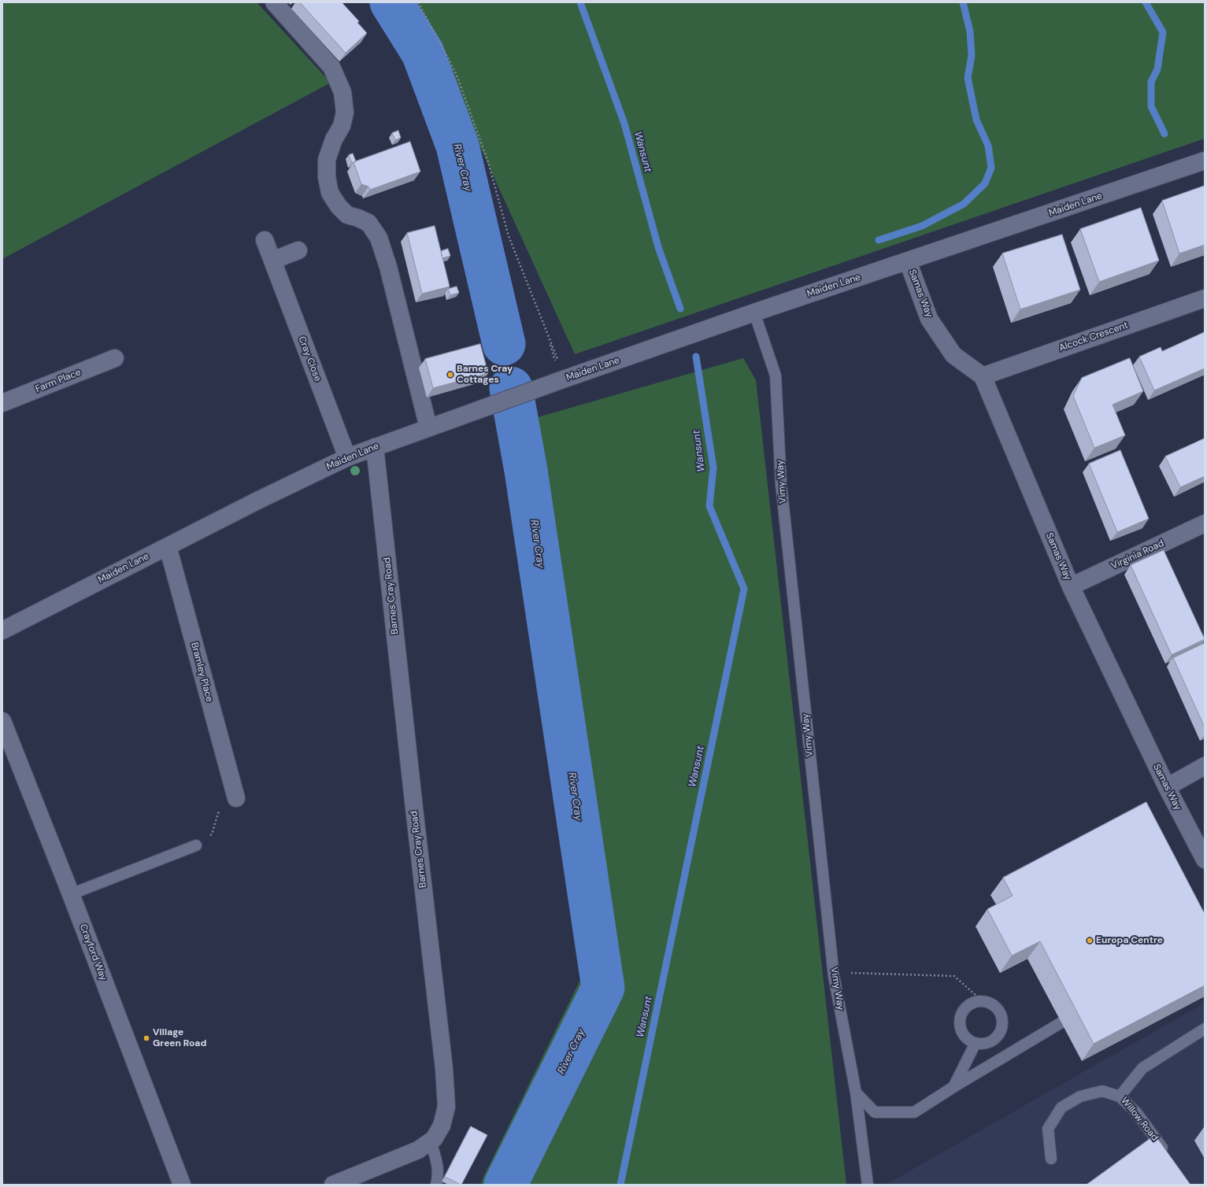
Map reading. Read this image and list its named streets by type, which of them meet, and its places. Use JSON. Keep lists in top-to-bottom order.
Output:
{
  "streets": {
    "street": [
      "Maiden Lane",
      "Samas Way",
      "Alcock Crescent",
      "Cray Close",
      "Farm Place",
      "Virginia Road",
      "Barnes Cray Road",
      "Bramley Place",
      "Crayford Way"
    ],
    "lane": ["Vimy Way", "Willow Road"]
  },
  "crossings": [
    ["Maiden Lane", "Samas Way"],
    ["Maiden Lane", "Cray Close"],
    ["Maiden Lane", "Vimy Way"],
    ["Maiden Lane", "Barnes Cray Road"],
    ["Maiden Lane", "Bramley Place"],
    ["Samas Way", "Alcock Crescent"],
    ["Samas Way", "Virginia Road"]
  ],
  "water": ["Wansunt", "River Cray"],
  "places": ["Barnes Cray Cottages", "Europa Centre", "Village Green Road"]
}
